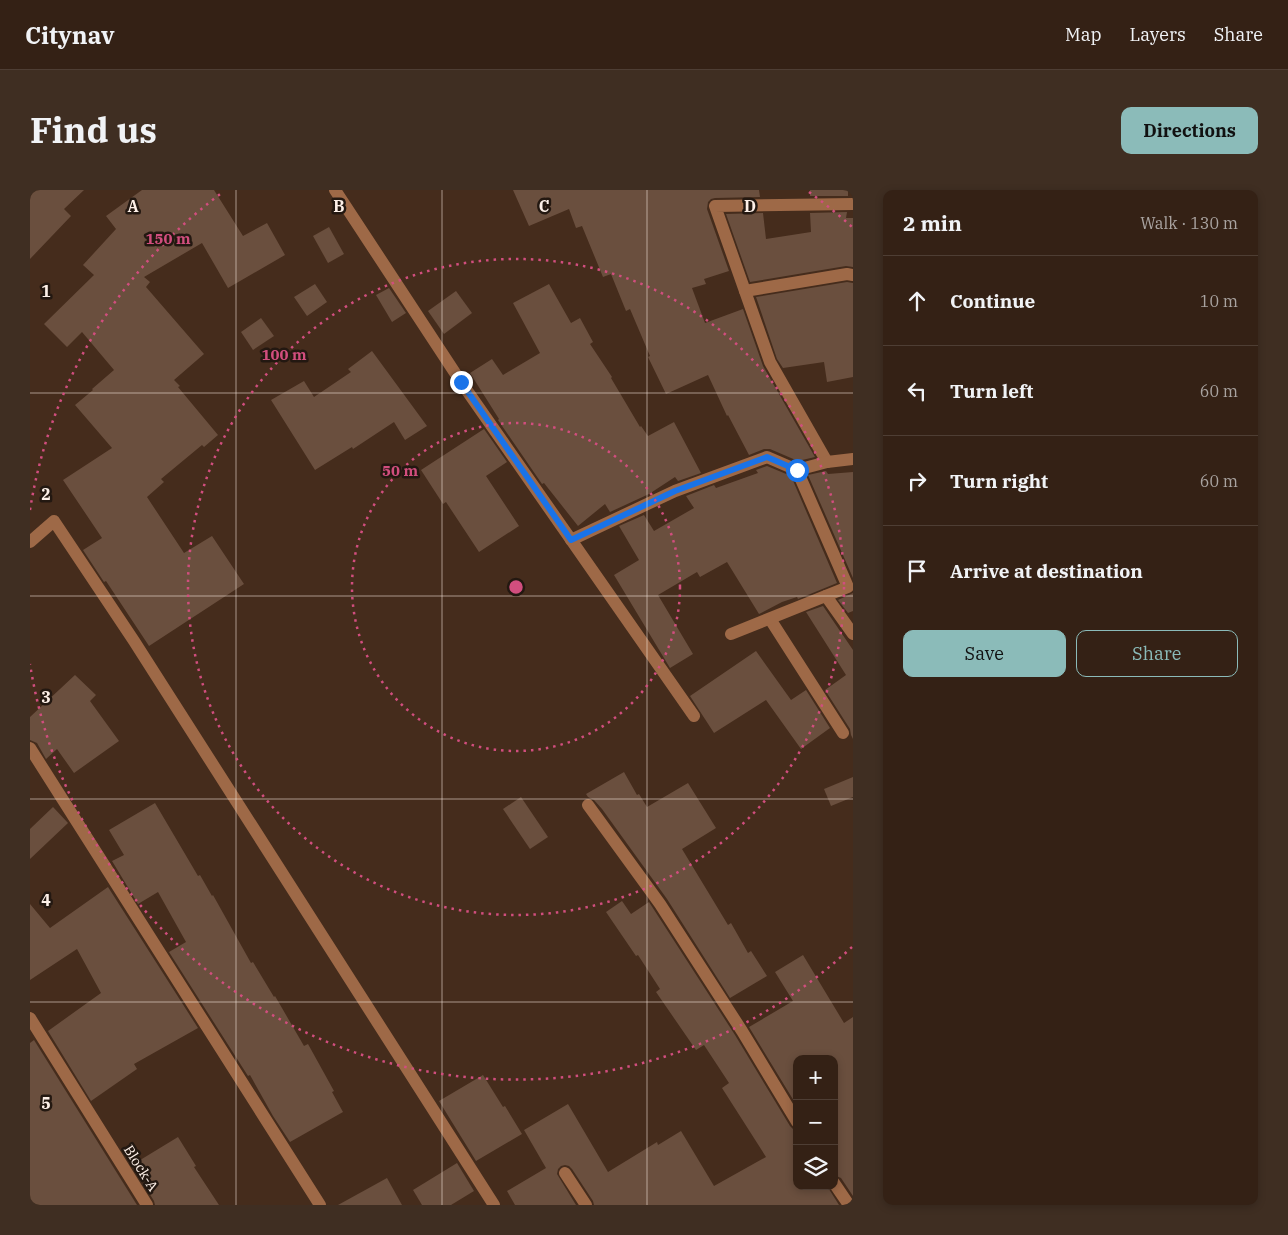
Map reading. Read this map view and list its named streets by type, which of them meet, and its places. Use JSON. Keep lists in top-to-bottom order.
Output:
{
  "streets": {
    "street": ["Block-A"]
  },
  "page": {
    "header": "Citynav",
    "nav": ["Map", "Layers", "Share"],
    "title": "Find us",
    "buttons": [
      "Directions",
      ["Save", "Share"]
    ],
    "heading": ["2 min", "Walk · 130 m"],
    "list": [
      ["Continue", "10 m"],
      ["Turn left", "60 m"],
      ["Turn right", "60 m"],
      "Arrive at destination"
    ],
    "map_buttons": ["+", "−"]
  },
  "grid": {
    "columns": [
      "A",
      "B",
      "C",
      "D"
    ],
    "rows": [
      "1",
      "2",
      "3",
      "4",
      "5"
    ]
  },
  "rings": ["150 m", "100 m", "50 m"]
}
